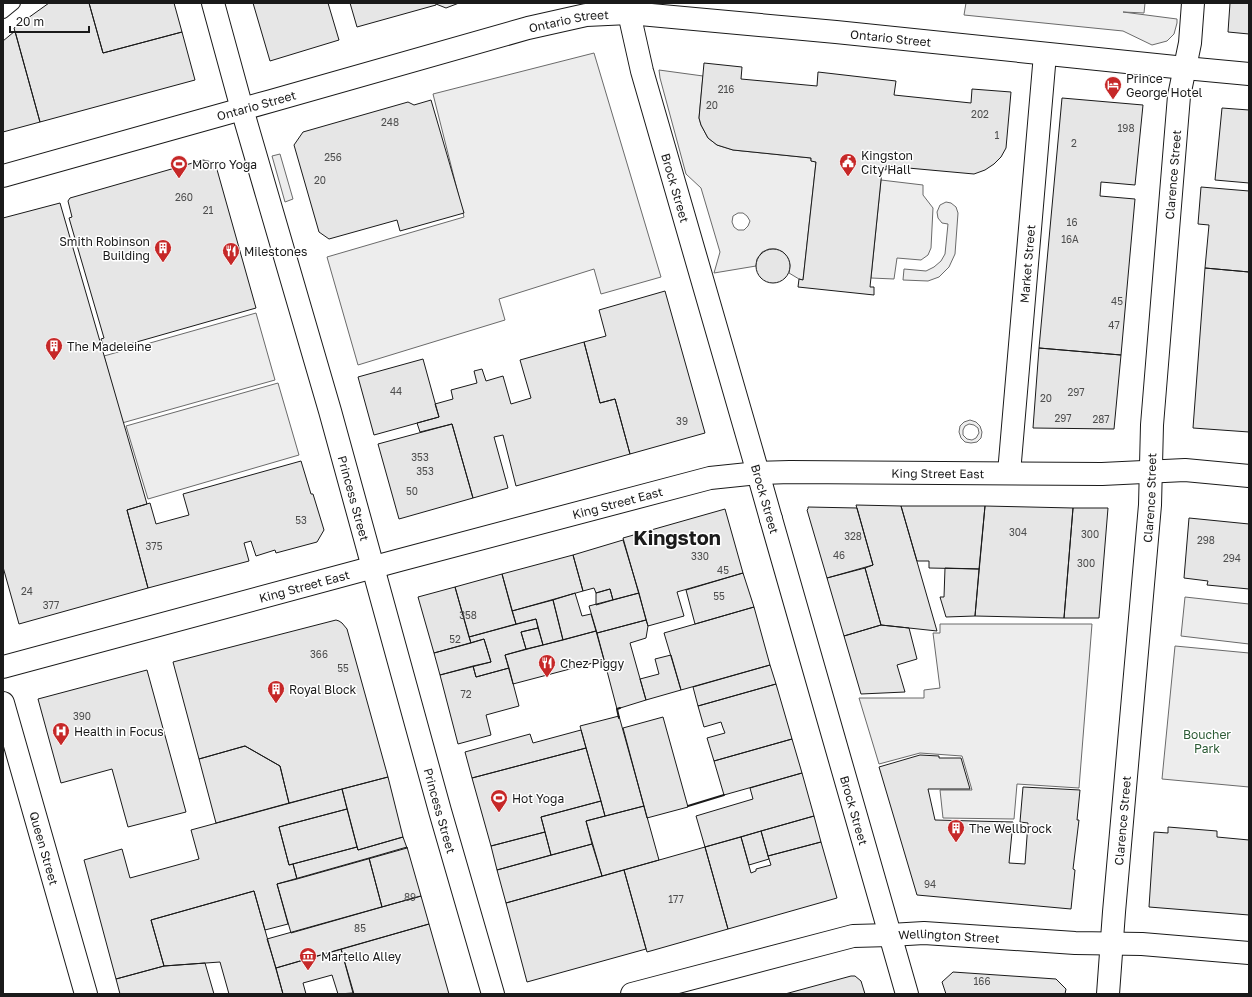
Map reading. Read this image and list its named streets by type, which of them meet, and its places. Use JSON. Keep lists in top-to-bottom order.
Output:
{
  "streets": {
    "main road": [
      "Ontario Street",
      "Clarence Street",
      "Brock Street",
      "Market Street",
      "King Street East",
      "Princess Street",
      "Queen Street",
      "Wellington Street"
    ]
  },
  "crossings": [
    ["Ontario Street", "Clarence Street"],
    ["Ontario Street", "Brock Street"],
    ["Ontario Street", "Market Street"],
    ["Ontario Street", "Princess Street"],
    ["Clarence Street", "King Street East"],
    ["Clarence Street", "Wellington Street"],
    ["Brock Street", "King Street East"],
    ["Brock Street", "Wellington Street"],
    ["Market Street", "King Street East"],
    ["King Street East", "Princess Street"]
  ],
  "districts": ["Kingston"],
  "parks": ["Boucher Park"],
  "places": {
    "hotel": ["Prince George Hotel"],
    "public building": ["Kingston City Hall"],
    "sports": ["Morro Yoga", "Hot Yoga"],
    "building": [
      "Smith Robinson Building",
      "The Madeleine",
      "Royal Block",
      "The Wellbrock"
    ],
    "restaurant": ["Milestones", "Chez Piggy"],
    "hospital": ["Health in Focus"],
    "museum": ["Martello Alley"]
  },
  "house_numbers": [
    "216",
    "20",
    "202",
    "248",
    "198",
    "1",
    "2",
    "256",
    "20",
    "260",
    "21",
    "16",
    "16A",
    "45",
    "47",
    "44",
    "297",
    "20",
    "297",
    "287",
    "39",
    "353",
    "353",
    "50",
    "53",
    "304",
    "300",
    "328",
    "298",
    "375",
    "46",
    "330",
    "294",
    "300",
    "45",
    "24",
    "55",
    "377",
    "358",
    "52",
    "366",
    "55",
    "72",
    "390",
    "94",
    "89",
    "177",
    "85",
    "166"
  ],
  "scale_bar": "20 m"
}
